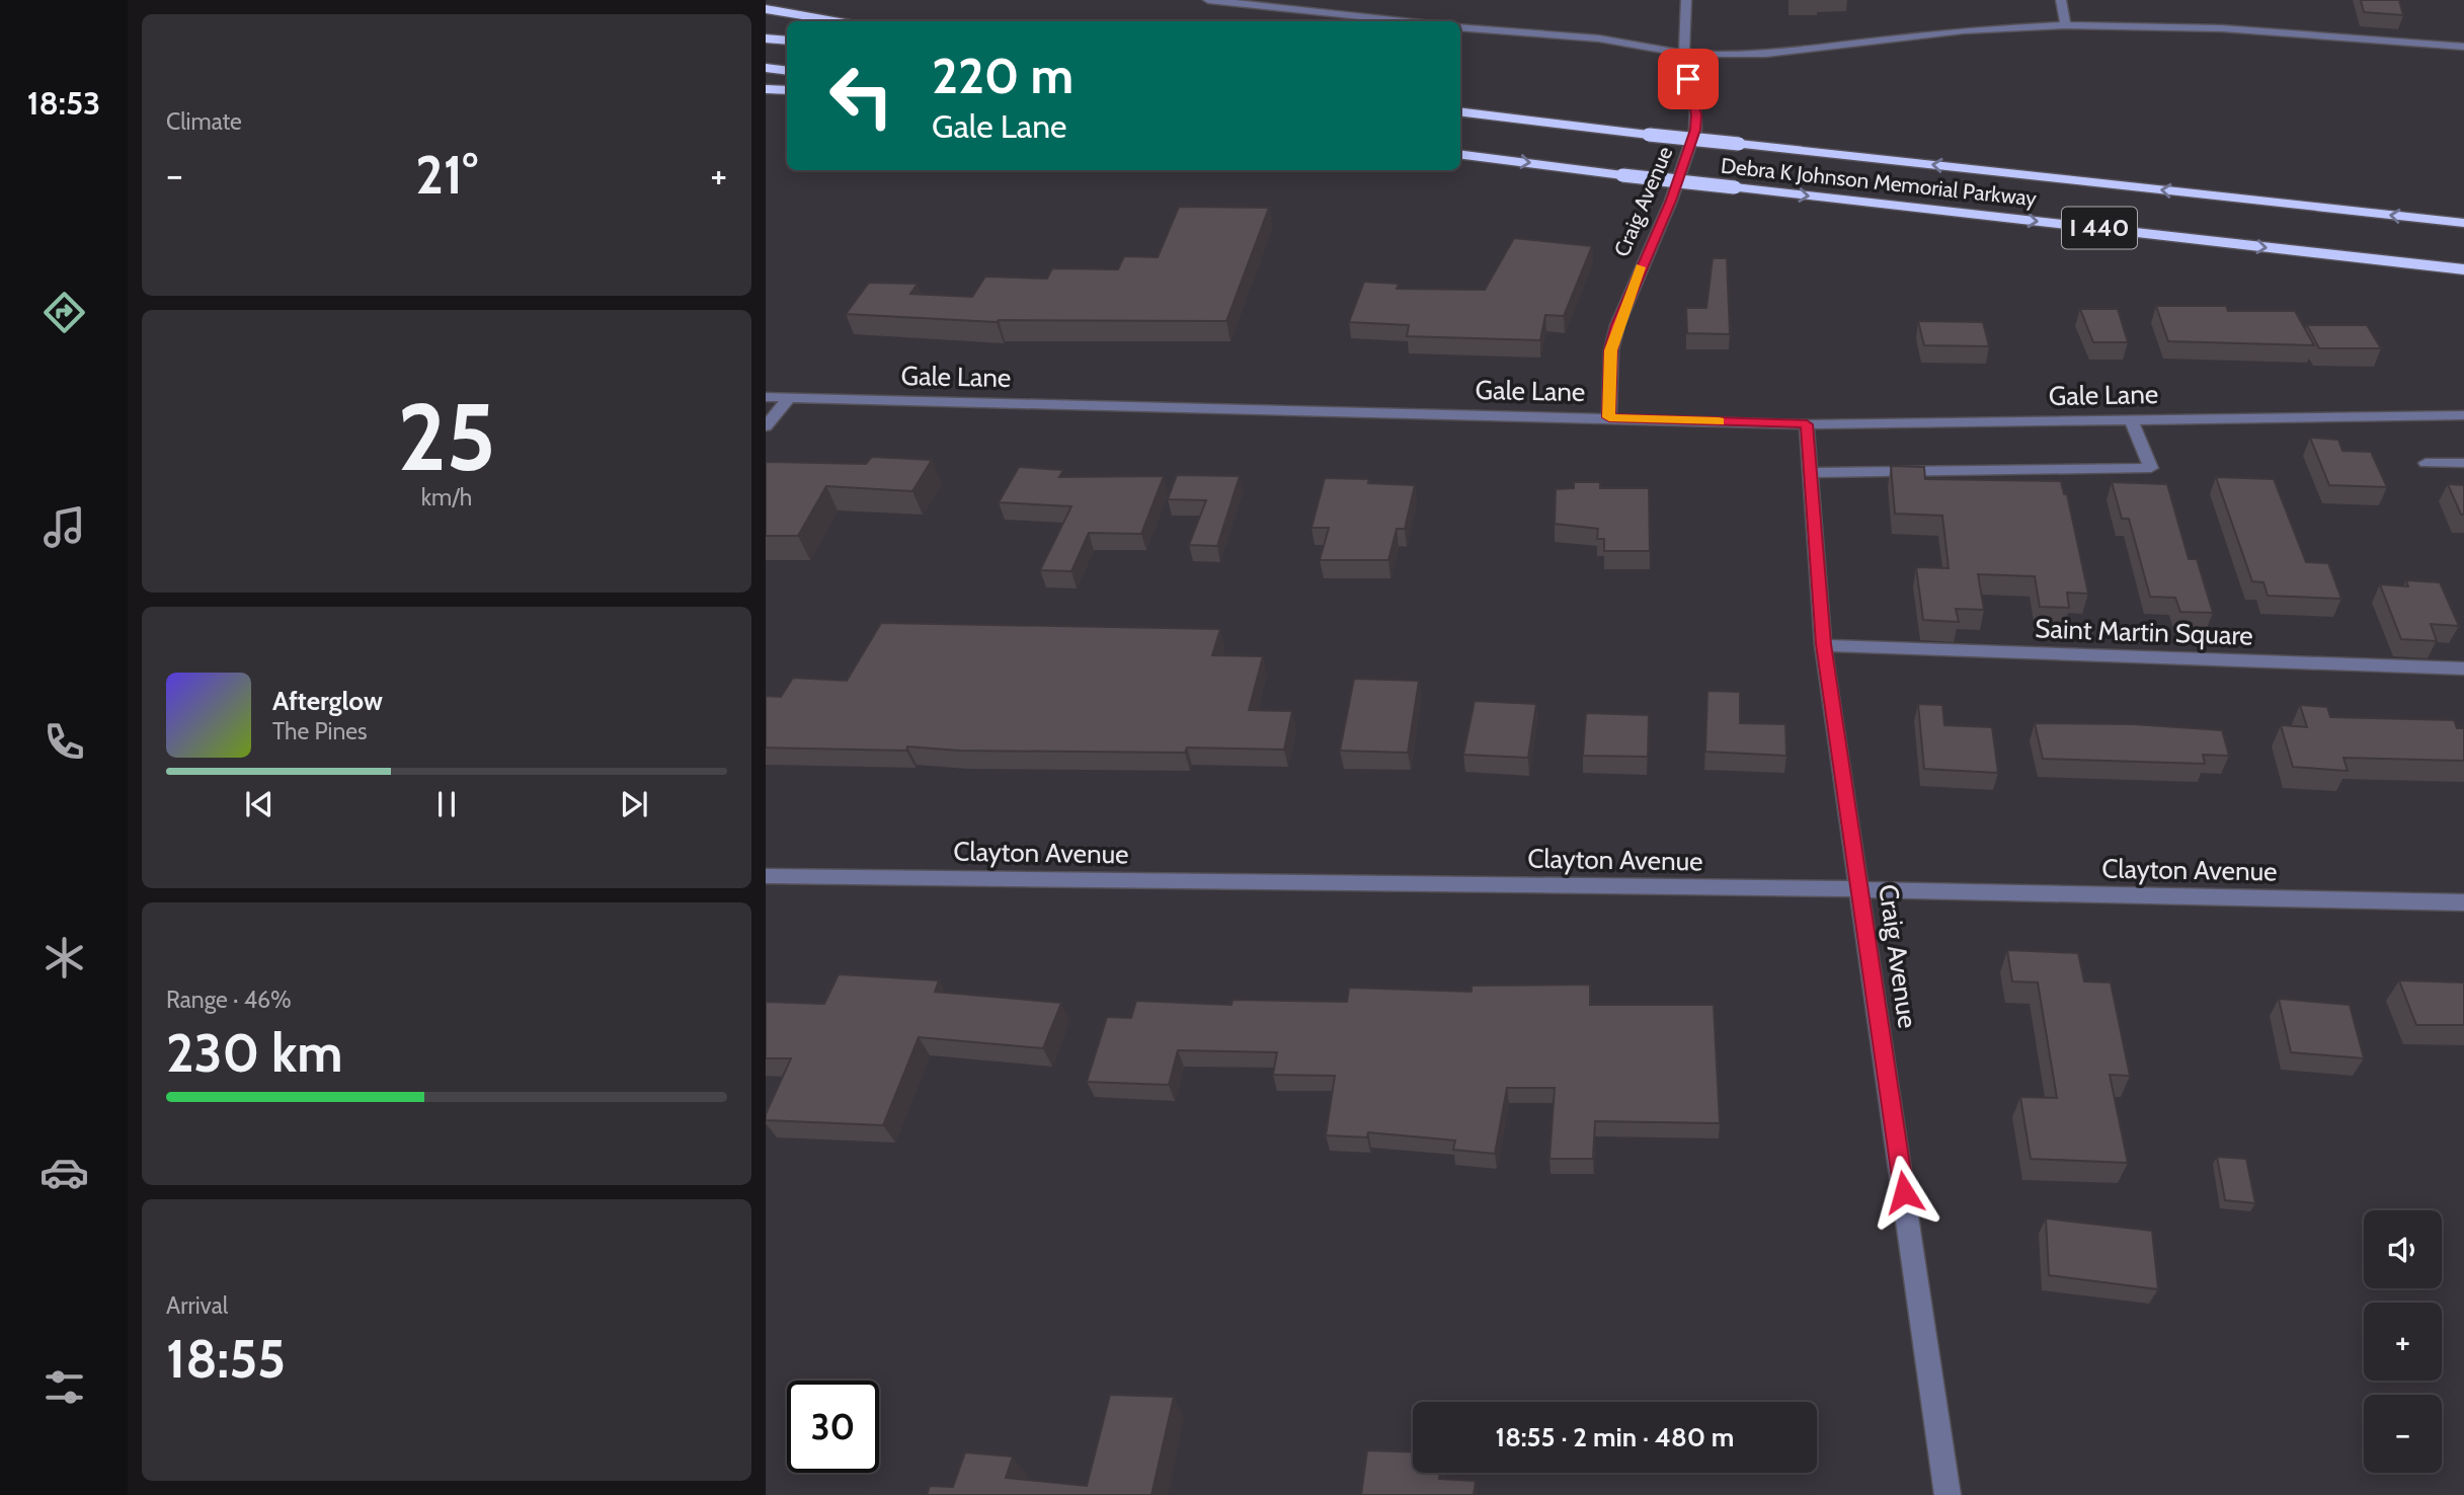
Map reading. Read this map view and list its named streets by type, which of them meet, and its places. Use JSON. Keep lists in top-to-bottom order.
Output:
{
  "streets": {
    "highway": ["Debra K Johnson Memorial Parkway", "I 440"],
    "street": [
      "Craig Avenue",
      "Gale Lane",
      "Saint Martin Square",
      "Clayton Avenue"
    ]
  },
  "crossings": [
    ["Craig Avenue", "Gale Lane"],
    ["Craig Avenue", "Saint Martin Square"],
    ["Craig Avenue", "Clayton Avenue"]
  ],
  "page": {
    "tabs": "18:53",
    "tile": [
      "Climate",
      ["25", "km/h"],
      ["Range · 46%", "230 km"],
      ["Arrival", "18:55"]
    ],
    "turn": ["220 m", "Gale Lane"],
    "heat": ["−", "21°", "+"],
    "song": ["Afterglow", "The Pines"],
    "map_buttons": ["+", "−"],
    "limit": "30",
    "trip": "18:55 · 2 min · 480 m"
  }
}
